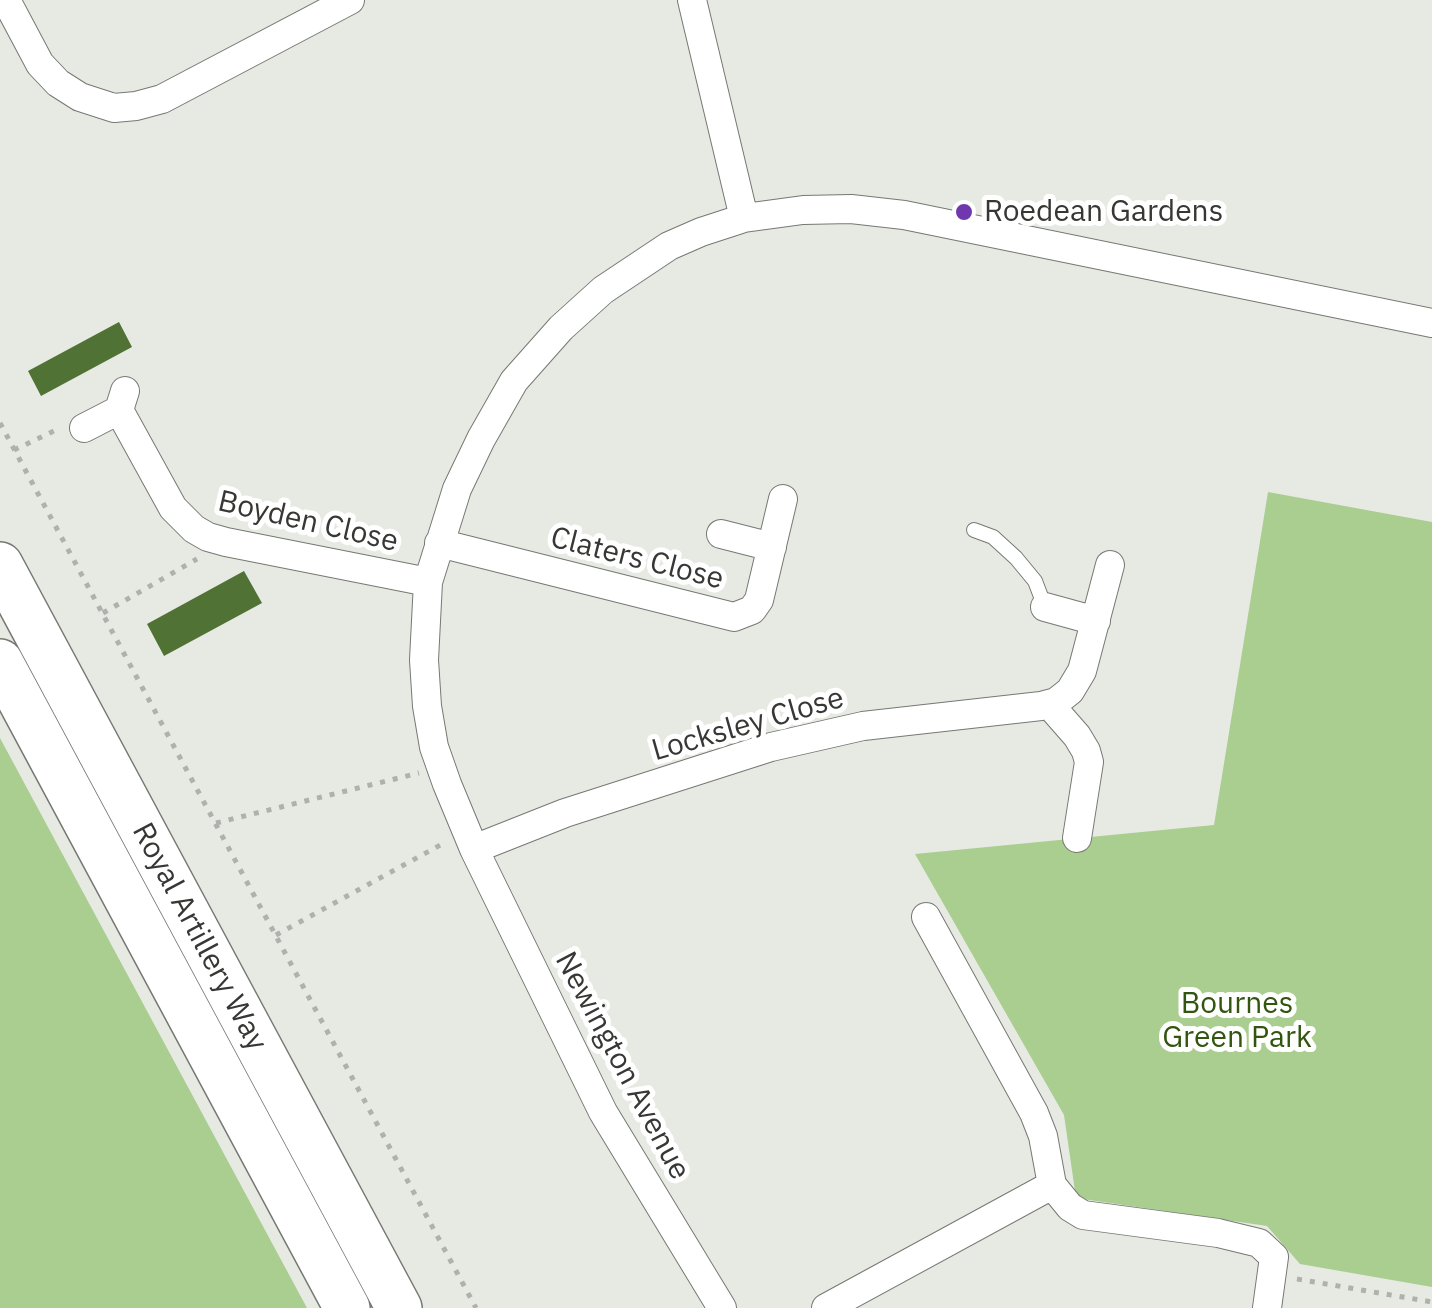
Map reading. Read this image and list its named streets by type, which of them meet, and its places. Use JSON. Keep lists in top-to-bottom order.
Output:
{
  "streets": {
    "main road": ["Royal Artillery Way"],
    "street": [
      "Boyden Close",
      "Claters Close",
      "Locksley Close",
      "Newington Avenue"
    ]
  },
  "crossings": [
    ["Boyden Close", "Newington Avenue"],
    ["Claters Close", "Newington Avenue"],
    ["Locksley Close", "Newington Avenue"]
  ],
  "parks": ["Bournes Green Park"],
  "places": ["Roedean Gardens"]
}
